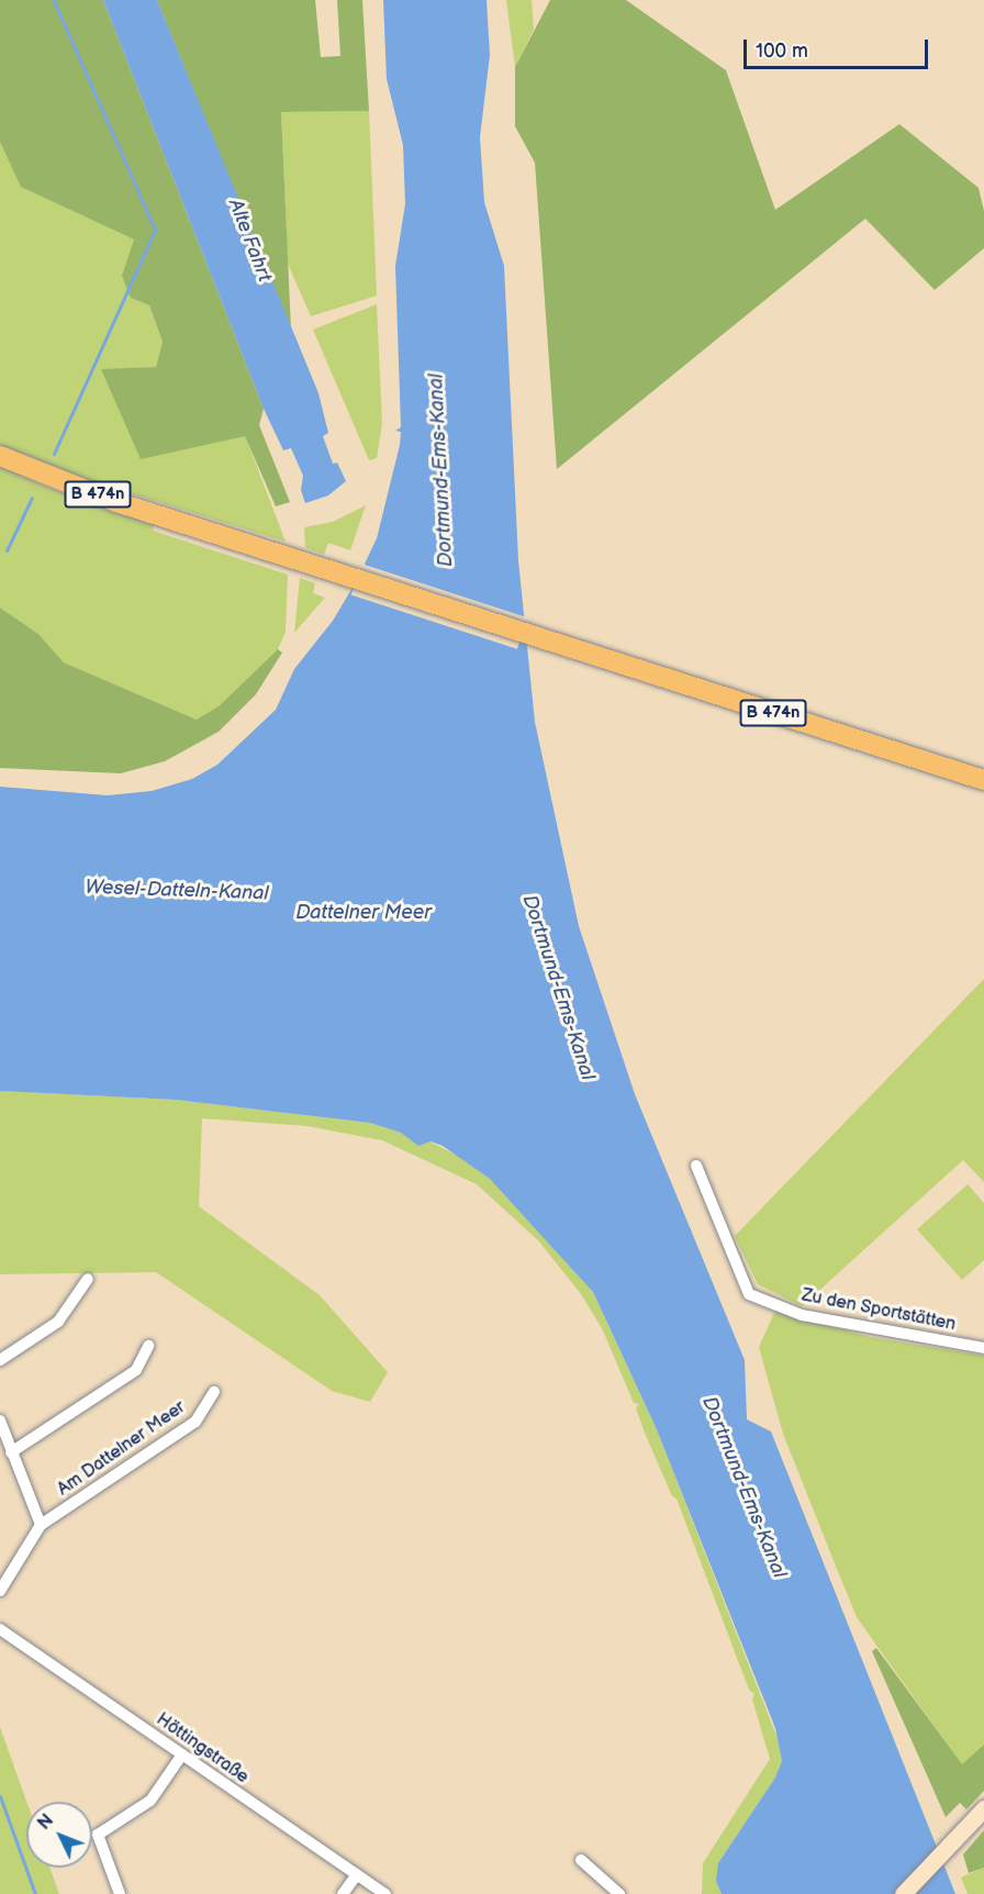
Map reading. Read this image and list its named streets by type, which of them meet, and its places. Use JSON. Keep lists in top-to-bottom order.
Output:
{
  "streets": {
    "main road": ["B 474n"],
    "street": ["Zu den Sportstätten", "Am Dattelner Meer", "Höttingstraße"]
  },
  "water": [
    "Alte Fahrt",
    "Dortmund-Ems-Kanal",
    "Wesel-Datteln-Kanal",
    "Dattelner Meer"
  ],
  "scale_bar": "100 m",
  "north": "top left"
}
